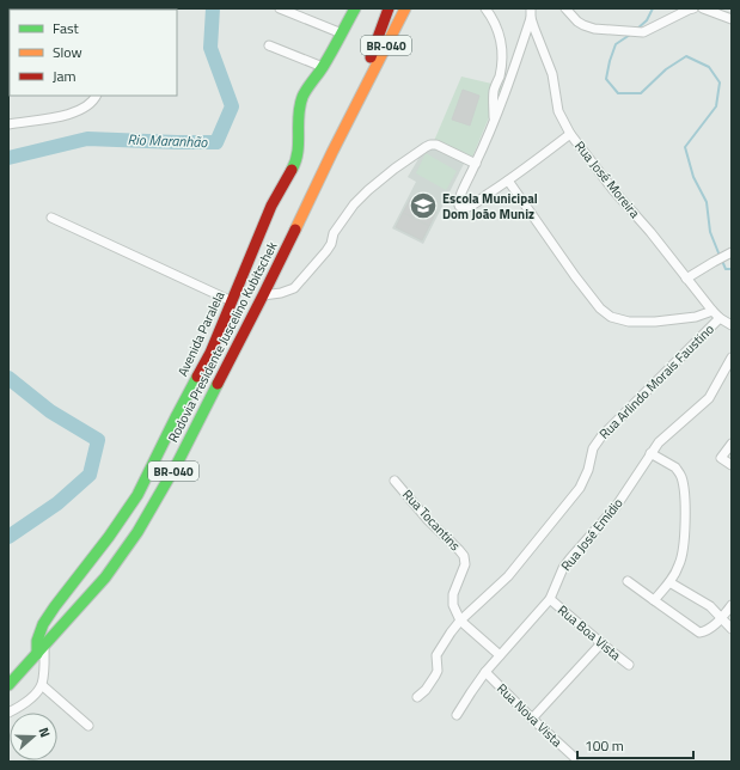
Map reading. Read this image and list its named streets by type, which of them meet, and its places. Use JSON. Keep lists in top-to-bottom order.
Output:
{
  "streets": {
    "main road": ["BR-040", "Avenida Paralela", "Rodovia Presidente Juscelino Kubitschek"],
    "street": [
      "Rua José Moreira",
      "Rua Arlindo Morais Faustino",
      "Rua Tocantins",
      "Rua José Emídio",
      "Rua Boa Vista",
      "Rua Nova Vista"
    ]
  },
  "crossings": [
    ["Rua José Moreira", "Rua Arlindo Morais Faustino"],
    ["Avenida Paralela", "Rodovia Presidente Juscelino Kubitschek"],
    ["Rua Arlindo Morais Faustino", "Rua Tocantins"],
    ["Rua Tocantins", "Rua José Emídio"],
    ["Rua José Emídio", "Rua Boa Vista"],
    ["Rua José Emídio", "Rua Nova Vista"]
  ],
  "water": ["Rio Maranhão"],
  "places": {
    "school or university": ["Escola Municipal Dom João Muniz"]
  },
  "legend": ["Fast", "Slow", "Jam"],
  "scale_bar": "100 m",
  "north": "right"
}
